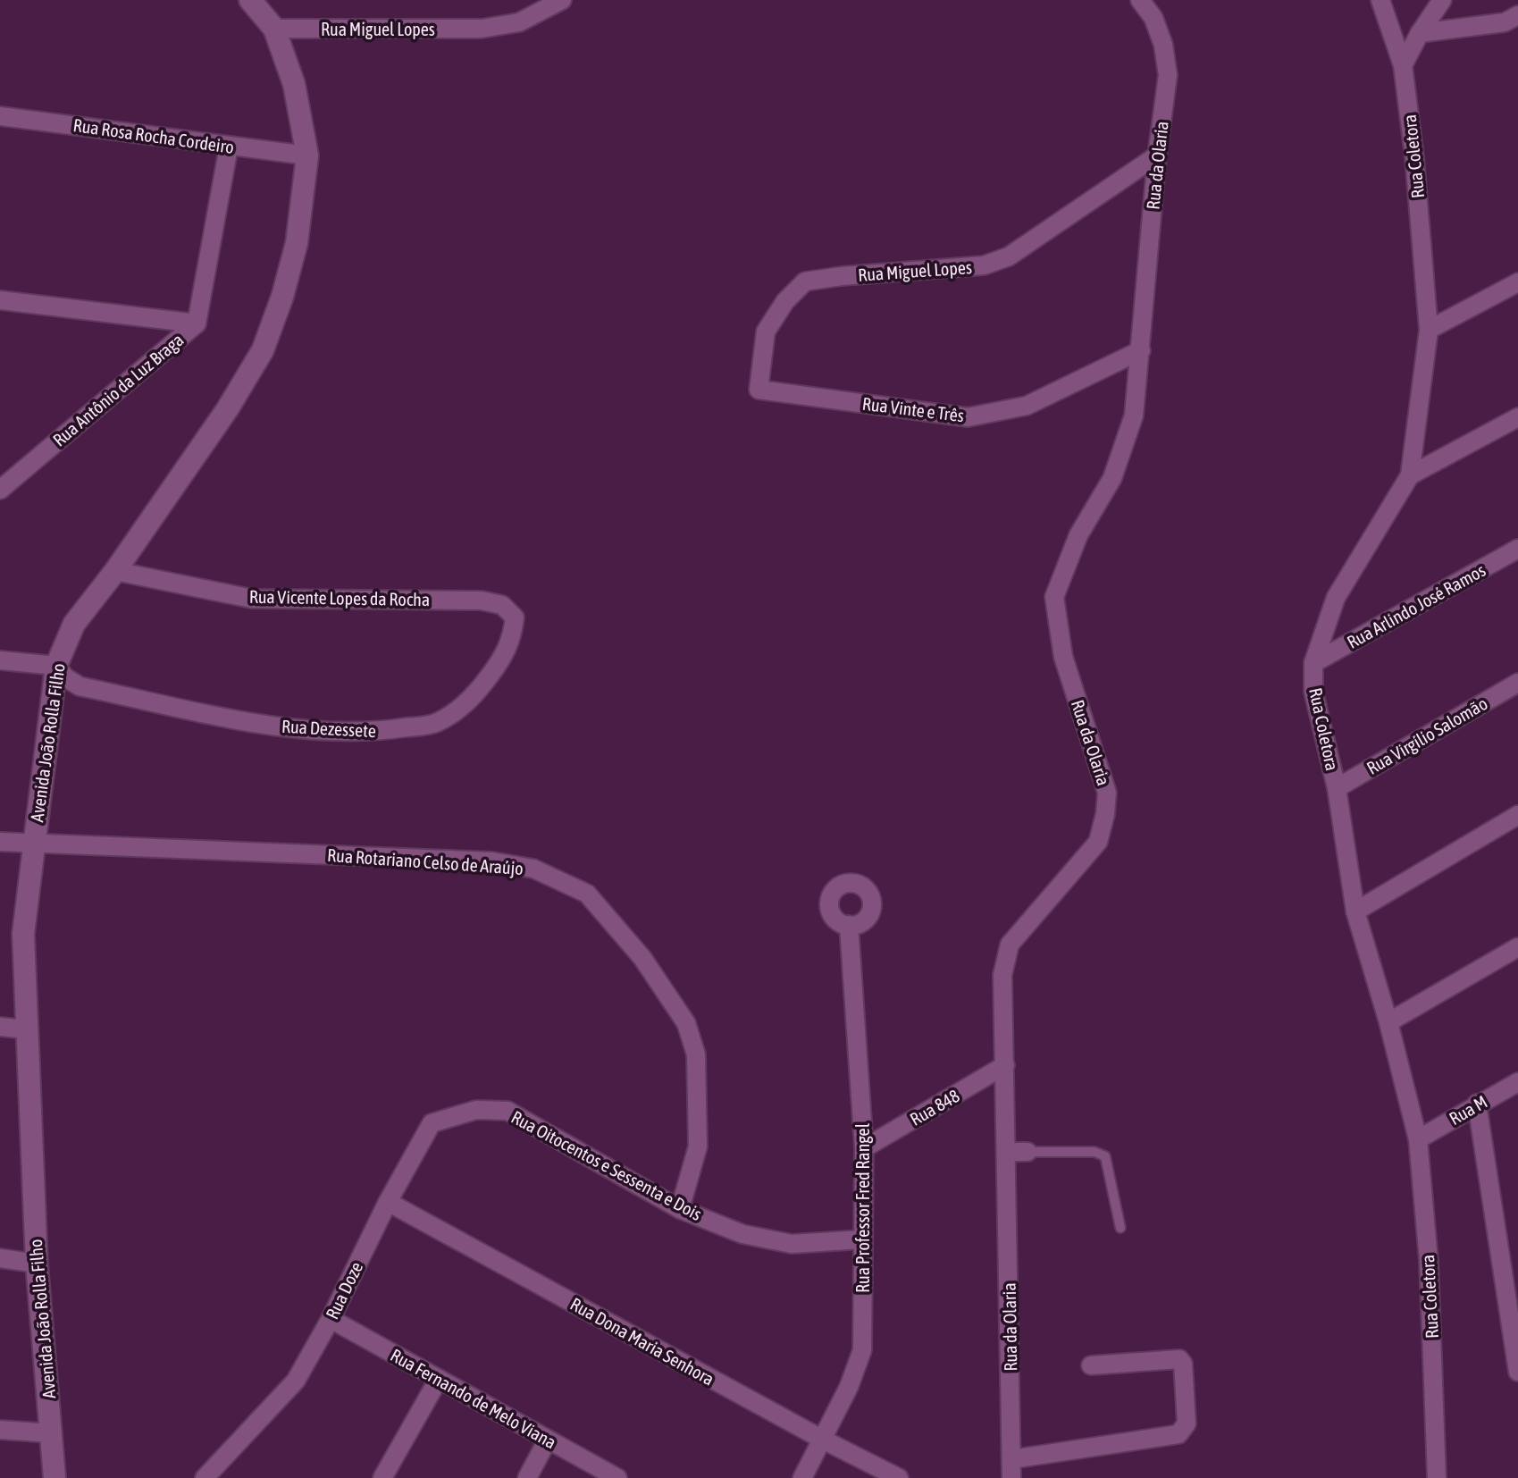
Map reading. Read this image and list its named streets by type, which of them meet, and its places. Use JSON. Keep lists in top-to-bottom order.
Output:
{
  "streets": {
    "street": [
      "Rua Miguel Lopes",
      "Rua Rosa Rocha Cordeiro",
      "Rua Coletora",
      "Rua da Olaria",
      "Rua Antônio da Luz Braga",
      "Rua Vinte e Três",
      "Rua Vicente Lopes da Rocha",
      "Rua Arlindo José Ramos",
      "Rua Dezessete",
      "Rua Virgílio Salomão",
      "Avenida João Rolla Filho",
      "Rua Rotariano Celso de Araújo",
      "Rua 848",
      "Rua M",
      "Rua Oitocentos e Sessenta e Dois",
      "Rua Professor Fred Rangel",
      "Rua Doze",
      "Rua Dona Maria Senhora",
      "Rua Fernando de Melo Viana"
    ]
  },
  "crossings": [
    ["Rua Miguel Lopes", "Rua da Olaria"],
    ["Rua Miguel Lopes", "Rua Vinte e Três"],
    ["Rua Miguel Lopes", "Avenida João Rolla Filho"],
    ["Rua Rosa Rocha Cordeiro", "Rua Antônio da Luz Braga"],
    ["Rua Rosa Rocha Cordeiro", "Avenida João Rolla Filho"],
    ["Rua Coletora", "Rua Arlindo José Ramos"],
    ["Rua Coletora", "Rua Virgílio Salomão"],
    ["Rua Coletora", "Rua M"],
    ["Rua da Olaria", "Rua Vinte e Três"],
    ["Rua da Olaria", "Rua 848"],
    ["Rua Vicente Lopes da Rocha", "Rua Dezessete"],
    ["Rua Vicente Lopes da Rocha", "Avenida João Rolla Filho"],
    ["Rua Dezessete", "Avenida João Rolla Filho"],
    ["Avenida João Rolla Filho", "Rua Rotariano Celso de Araújo"],
    ["Rua Rotariano Celso de Araújo", "Rua Oitocentos e Sessenta e Dois"],
    ["Rua 848", "Rua Professor Fred Rangel"],
    ["Rua Oitocentos e Sessenta e Dois", "Rua Professor Fred Rangel"],
    ["Rua Oitocentos e Sessenta e Dois", "Rua Doze"],
    ["Rua Professor Fred Rangel", "Rua Dona Maria Senhora"],
    ["Rua Doze", "Rua Dona Maria Senhora"],
    ["Rua Doze", "Rua Fernando de Melo Viana"]
  ]
}
